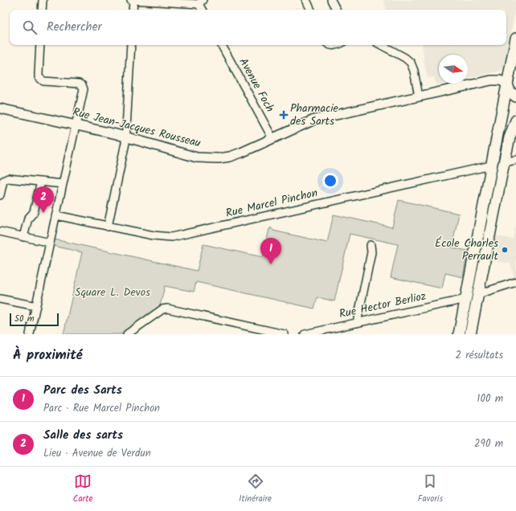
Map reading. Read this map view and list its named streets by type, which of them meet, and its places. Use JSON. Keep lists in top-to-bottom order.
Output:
{
  "streets": {
    "main road": ["Rue Jean-Jacques Rousseau"],
    "street": ["Avenue Foch", "Rue Marcel Pinchon", "Rue Hector Berlioz"]
  },
  "crossings": [
    ["Avenue Foch", "Rue Jean-Jacques Rousseau"]
  ],
  "parks": ["Square L. Devos"],
  "places": {
    "health": ["Pharmacie des Sarts"],
    "other": ["École Charles Perrault"]
  },
  "scale_bar": "50 m",
  "north": "right",
  "page": {
    "search": "Rechercher",
    "pins": ["2", "1"],
    "scale": "50 m",
    "heading": ["À proximité", "2 résultats"],
    "list": [
      {
        "mark": "1",
        "name": "Parc des Sarts",
        "note": "Parc · Rue Marcel Pinchon",
        "value": "100 m"
      },
      {
        "mark": "2",
        "name": "Salle des sarts",
        "note": "Lieu · Avenue de Verdun",
        "value": "290 m"
      }
    ],
    "nav": ["Carte", "Itinéraire", "Favoris"]
  }
}
